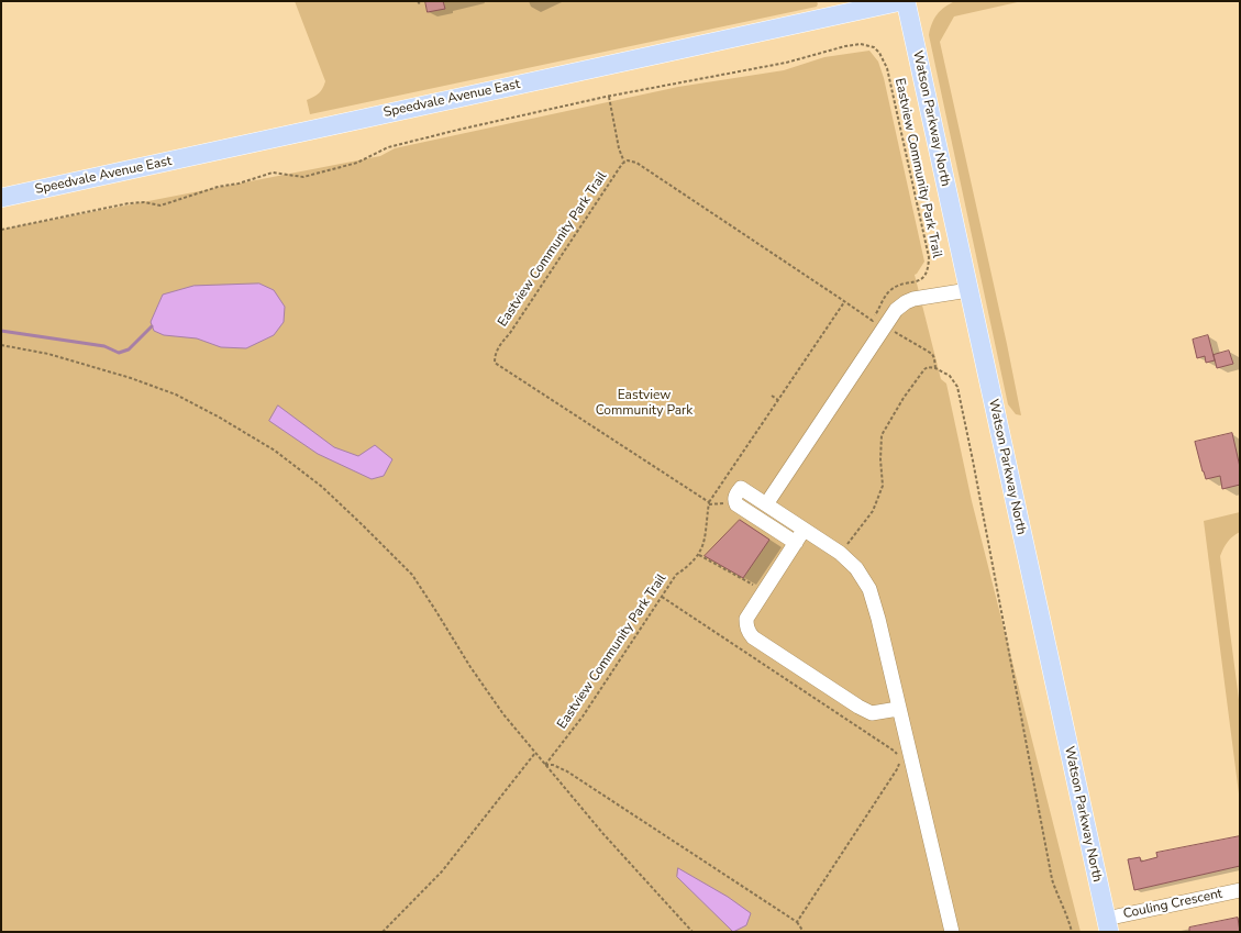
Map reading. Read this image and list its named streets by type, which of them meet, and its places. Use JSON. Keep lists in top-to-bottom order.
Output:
{
  "streets": {
    "main road": ["Speedvale Avenue East", "Watson Parkway North"],
    "street": ["Couling Crescent"],
    "path": ["Eastview Community Park Trail"]
  },
  "crossings": [
    ["Watson Parkway North", "Couling Crescent"]
  ],
  "parks": ["Eastview Community Park"]
}
